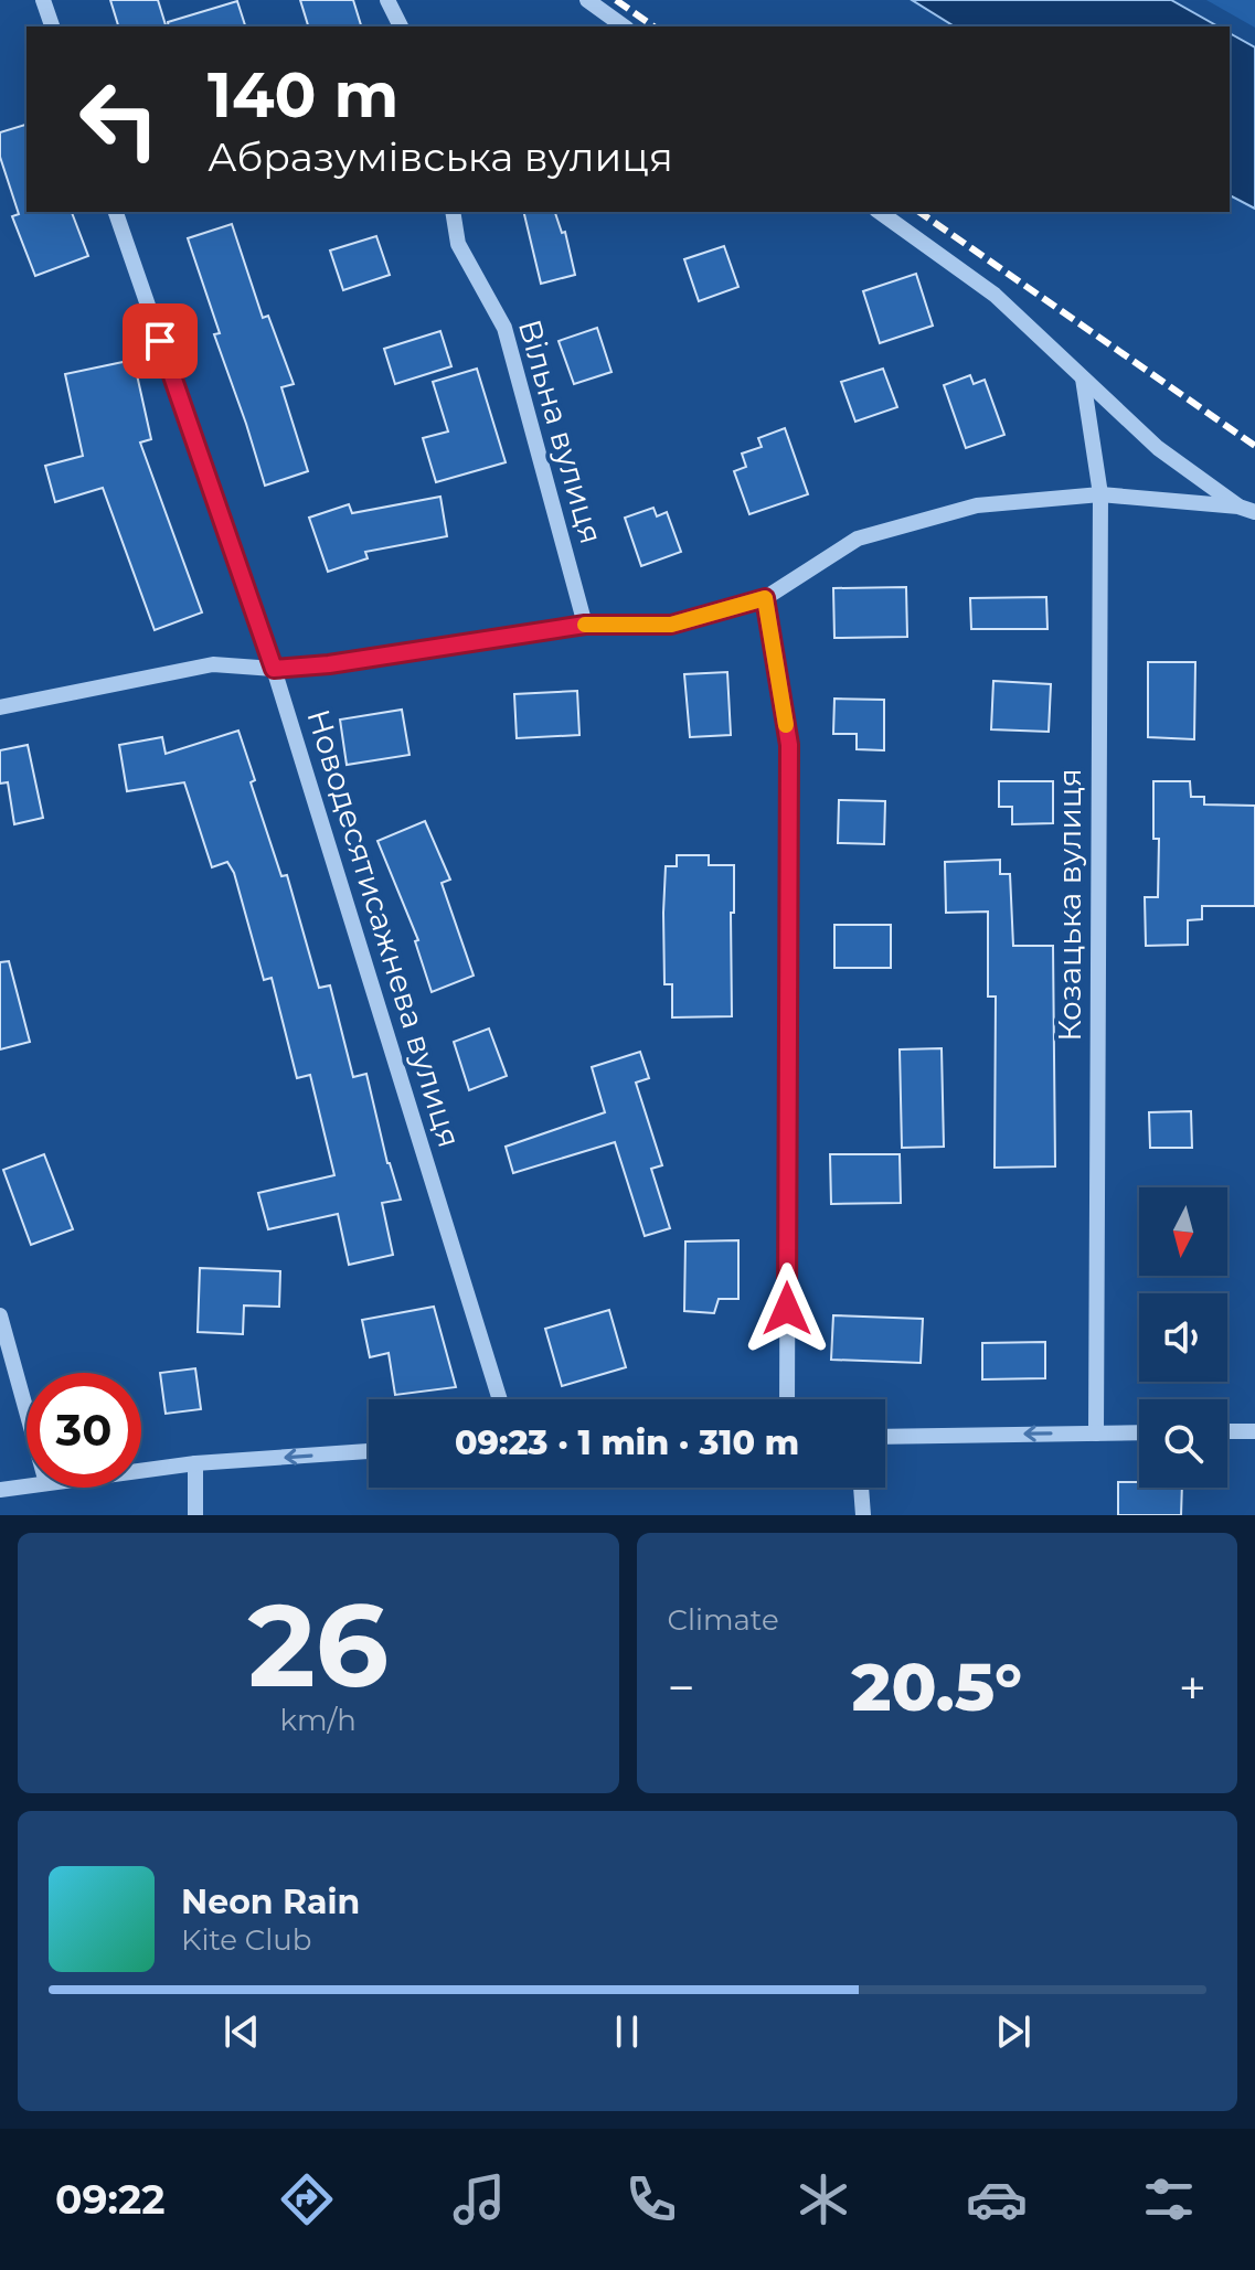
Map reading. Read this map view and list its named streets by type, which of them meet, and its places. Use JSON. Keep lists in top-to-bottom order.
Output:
{
  "streets": {
    "street": ["Вільна вулиця", "Козацька вулиця", "Новодесятисажнева вулиця"]
  },
  "north": "bottom",
  "page": {
    "turn": ["140 m", "Абразумівська вулиця"],
    "limit": "30",
    "trip": "09:23 · 1 min · 310 m",
    "tile": [
      ["26", "km/h"],
      "Climate"
    ],
    "heat": ["−", "20.5°", "+"],
    "song": ["Neon Rain", "Kite Club"],
    "tabs": "09:22"
  }
}
